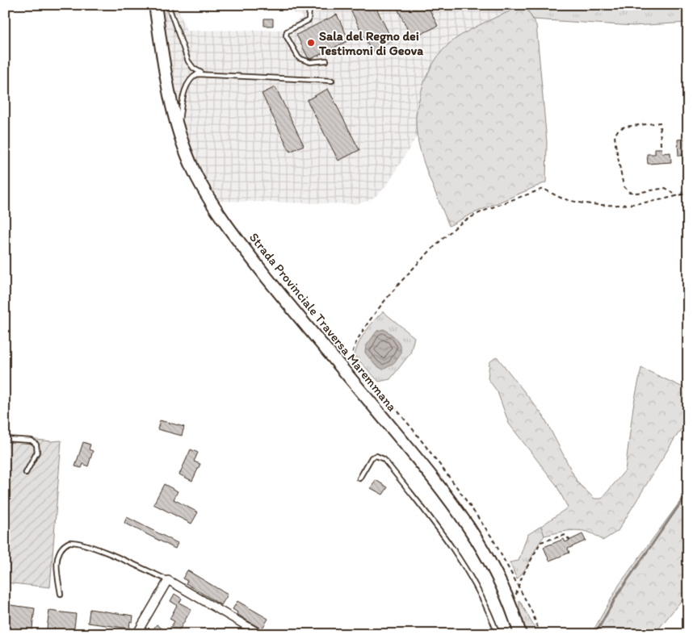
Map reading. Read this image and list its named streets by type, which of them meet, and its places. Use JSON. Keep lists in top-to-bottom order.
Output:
{
  "streets": {
    "main road": ["Strada Provinciale Traversa Maremmana"]
  },
  "places": ["Sala del Regno dei Testimoni di Geova"]
}
